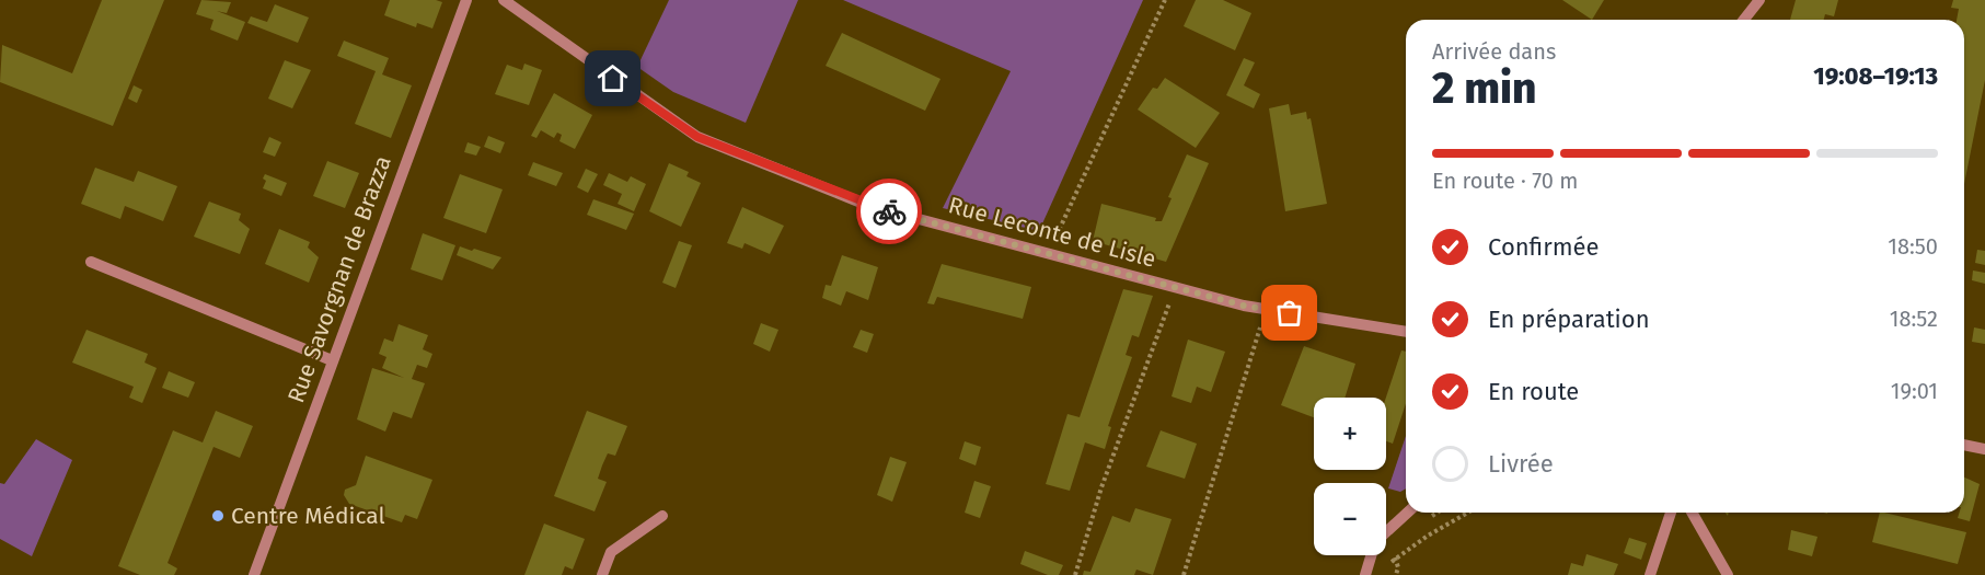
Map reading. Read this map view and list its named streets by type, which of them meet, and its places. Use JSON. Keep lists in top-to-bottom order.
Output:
{
  "streets": {
    "street": ["Rue Leconte de Lisle", "Rue Savorgnan de Brazza"]
  },
  "places": ["Centre Médical"],
  "page": {
    "heading": ["2 min", "Arrivée dans", "19:08–19:13"],
    "bar": "En route · 70 m",
    "list": [
      ["Confirmée", "18:50"],
      ["En préparation", "18:52"],
      ["En route", "19:01"],
      "Livrée"
    ],
    "map_buttons": ["+", "−"]
  }
}
